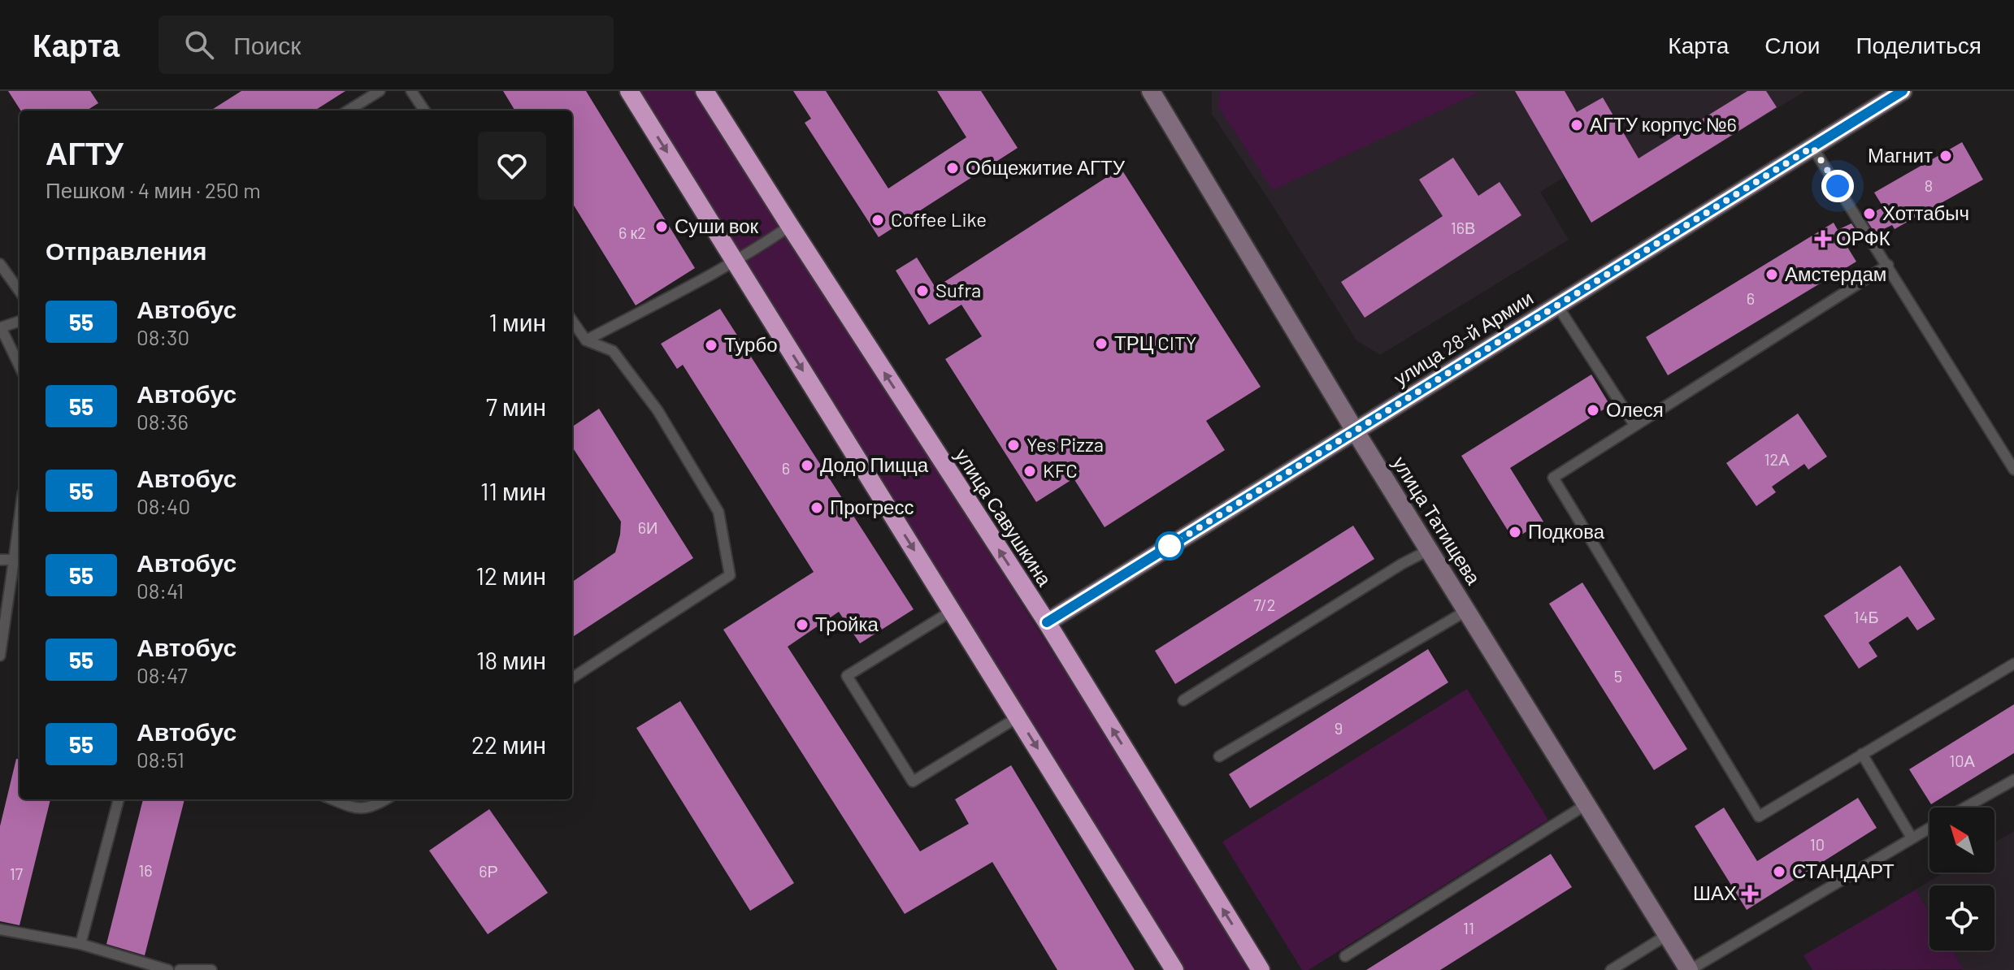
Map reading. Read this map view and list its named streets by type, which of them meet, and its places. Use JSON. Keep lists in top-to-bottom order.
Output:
{
  "streets": {
    "highway": ["улица Савушкина"],
    "main road": ["улица 28-й Армии", "улица Татищева"]
  },
  "crossings": [
    ["улица 28-й Армии", "улица Савушкина"],
    ["улица 28-й Армии", "улица Татищева"]
  ],
  "places": {
    "other": [
      "АГТУ корпус №6",
      "Магнит",
      "Общежитие АГТУ",
      "Хоттабыч",
      "Coffee Like",
      "Суши вок",
      "Амстердам",
      "Sufra",
      "ТРЦ CITY",
      "Турбо",
      "Олеся",
      "Yes Pizza",
      "Додо Пицца",
      "KFC",
      "Прогресс",
      "Подкова",
      "Тройка",
      "СТАНДАРТ"
    ],
    "health": ["ОРФК", "ШАХ"]
  },
  "lines": ["bus line 55"],
  "house_numbers": [
    "8",
    "16В",
    "6 к2",
    "6",
    "12А",
    "6",
    "6И",
    "7/2",
    "14Б",
    "5",
    "9",
    "10А",
    "10",
    "16",
    "6Р",
    "17",
    "11"
  ],
  "north": "top left",
  "page": {
    "header": "Карта",
    "search": "Поиск",
    "nav": ["Карта", "Слои", "Поделиться"],
    "heading": [
      ["АГТУ", "Пешком · 4 мин · 250 m"],
      "Отправления"
    ],
    "list": [
      {
        "mark": "55",
        "name": "Автобус",
        "note": "08:30",
        "value": "1 мин"
      },
      {
        "mark": "55",
        "name": "Автобус",
        "note": "08:36",
        "value": "7 мин"
      },
      {
        "mark": "55",
        "name": "Автобус",
        "note": "08:40",
        "value": "11 мин"
      },
      {
        "mark": "55",
        "name": "Автобус",
        "note": "08:41",
        "value": "12 мин"
      },
      {
        "mark": "55",
        "name": "Автобус",
        "note": "08:47",
        "value": "18 мин"
      },
      {
        "mark": "55",
        "name": "Автобус",
        "note": "08:51",
        "value": "22 мин"
      }
    ]
  }
}
